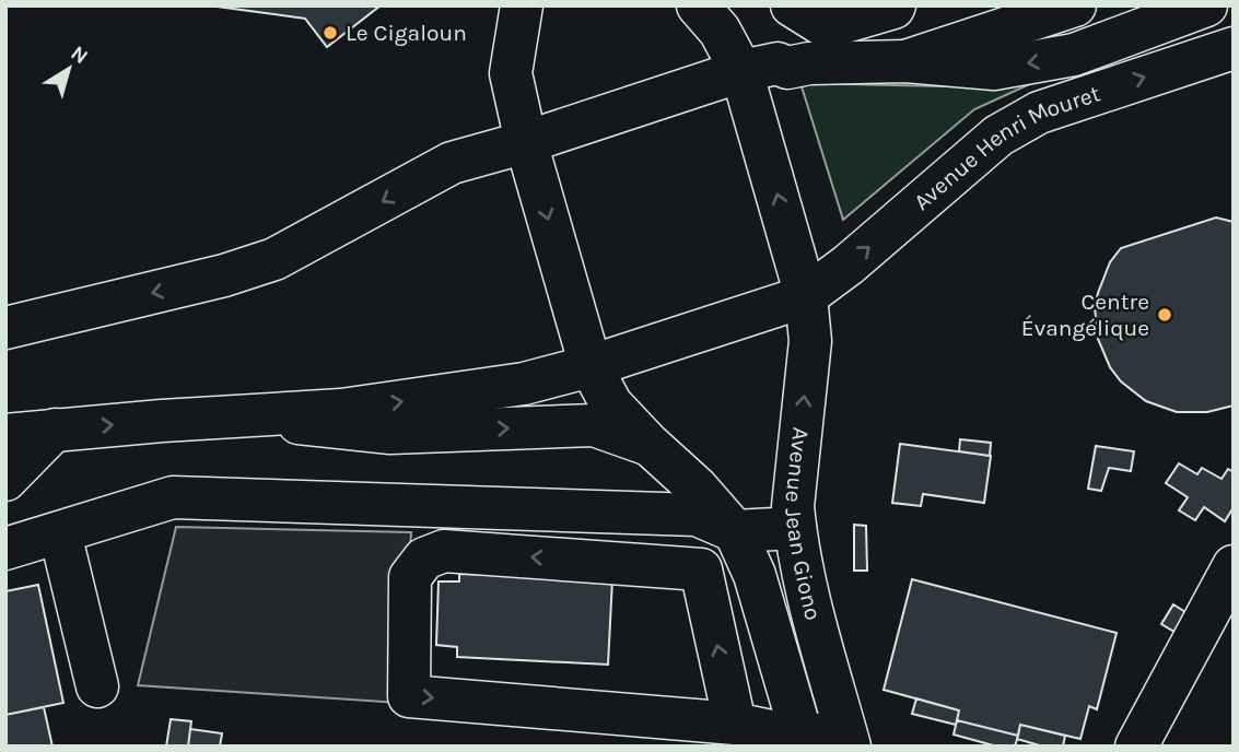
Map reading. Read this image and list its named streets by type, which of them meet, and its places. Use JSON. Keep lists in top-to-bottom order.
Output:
{
  "streets": {
    "main road": ["Avenue Henri Mouret", "Avenue Jean Giono"]
  },
  "crossings": [
    ["Avenue Henri Mouret", "Avenue Jean Giono"]
  ],
  "places": ["Le Cigaloun", "Centre Évangélique"],
  "north": "top right"
}
